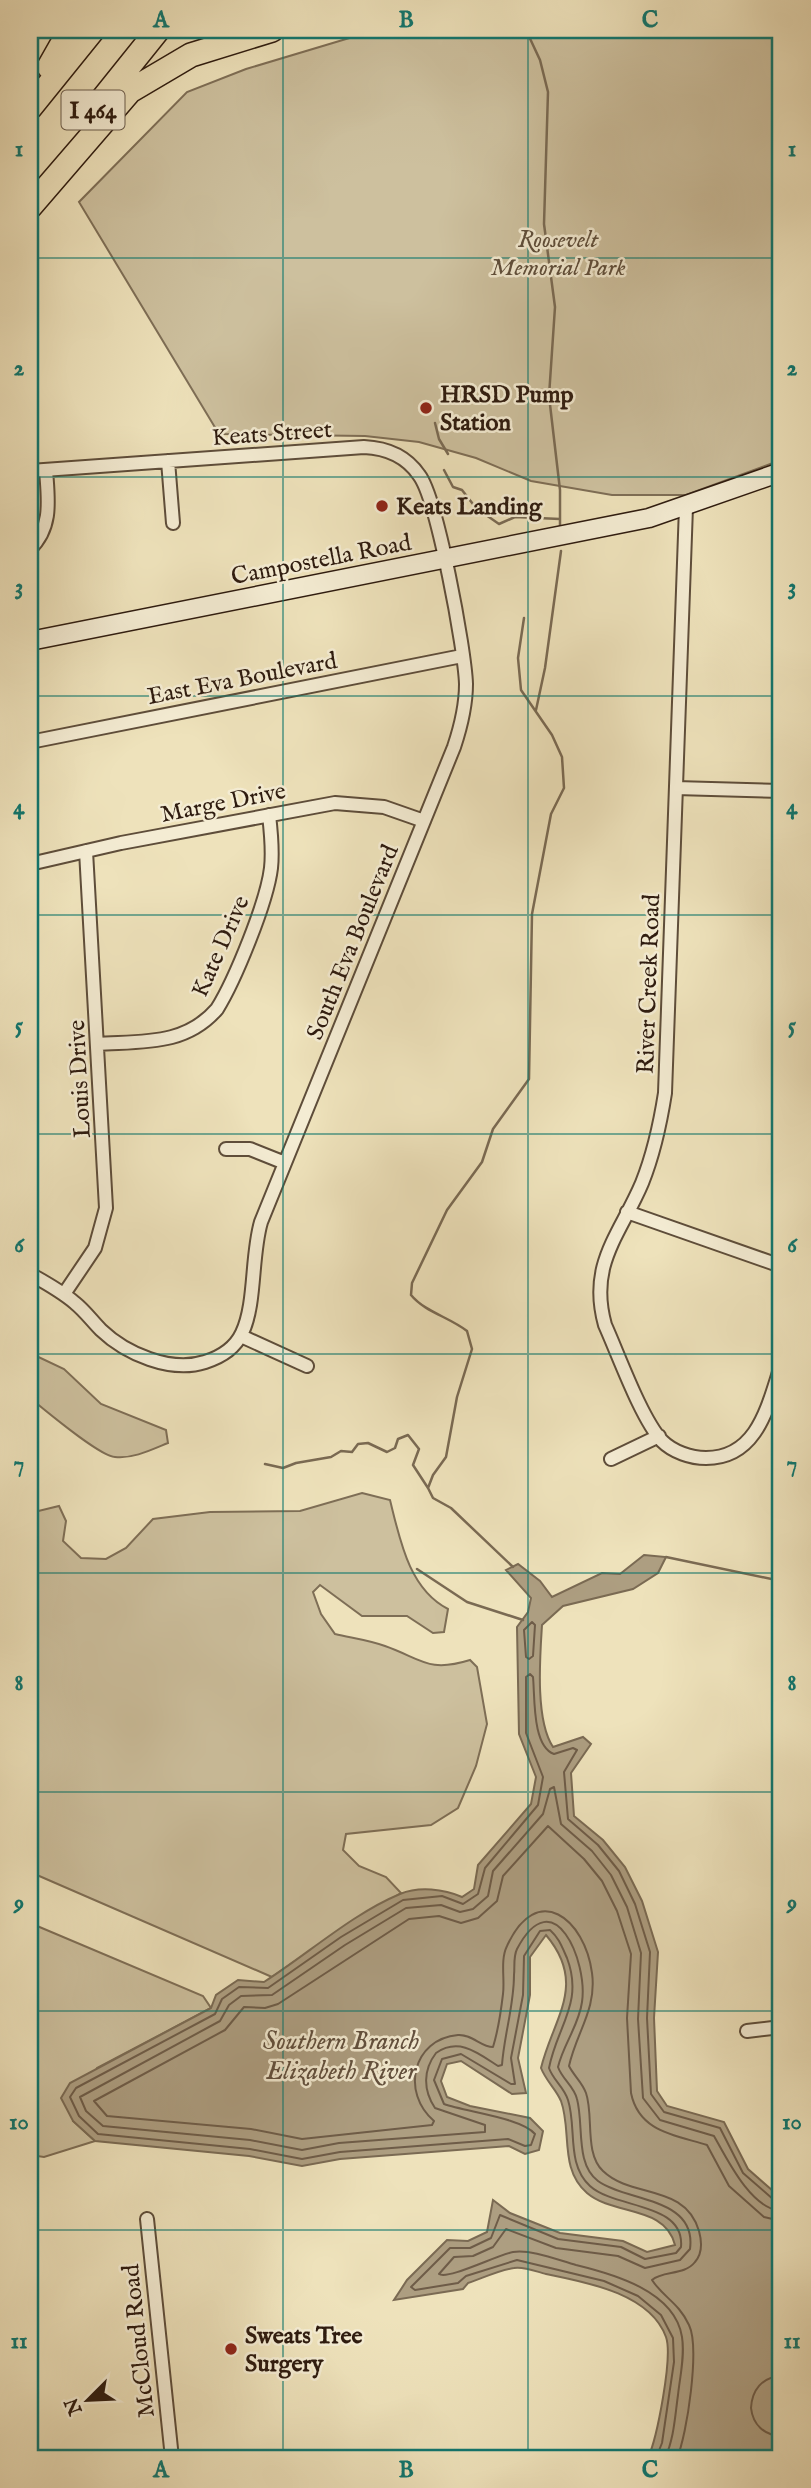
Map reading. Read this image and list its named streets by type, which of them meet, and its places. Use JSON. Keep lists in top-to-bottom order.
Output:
{
  "streets": {
    "highway": ["I 464"],
    "main road": ["Campostella Road"],
    "street": [
      "Keats Street",
      "East Eva Boulevard",
      "Marge Drive",
      "South Eva Boulevard",
      "Kate Drive",
      "River Creek Road",
      "Louis Drive",
      "McCloud Road"
    ]
  },
  "crossings": [
    ["Keats Street", "Campostella Road"],
    ["Keats Street", "South Eva Boulevard"],
    ["Campostella Road", "South Eva Boulevard"],
    ["Campostella Road", "River Creek Road"],
    ["East Eva Boulevard", "South Eva Boulevard"],
    ["Marge Drive", "South Eva Boulevard"],
    ["Marge Drive", "Kate Drive"],
    ["Marge Drive", "Louis Drive"],
    ["Kate Drive", "Louis Drive"]
  ],
  "water": ["Southern Branch Elizabeth River"],
  "parks": ["Roosevelt Memorial Park"],
  "places": ["HRSD Pump Station", "Keats Landing", "Sweats Tree Surgery"],
  "north": "bottom left",
  "grid": {
    "columns": ["A", "B", "C"],
    "rows": [
      "1",
      "2",
      "3",
      "4",
      "5",
      "6",
      "7",
      "8",
      "9",
      "10",
      "11"
    ]
  }
}
